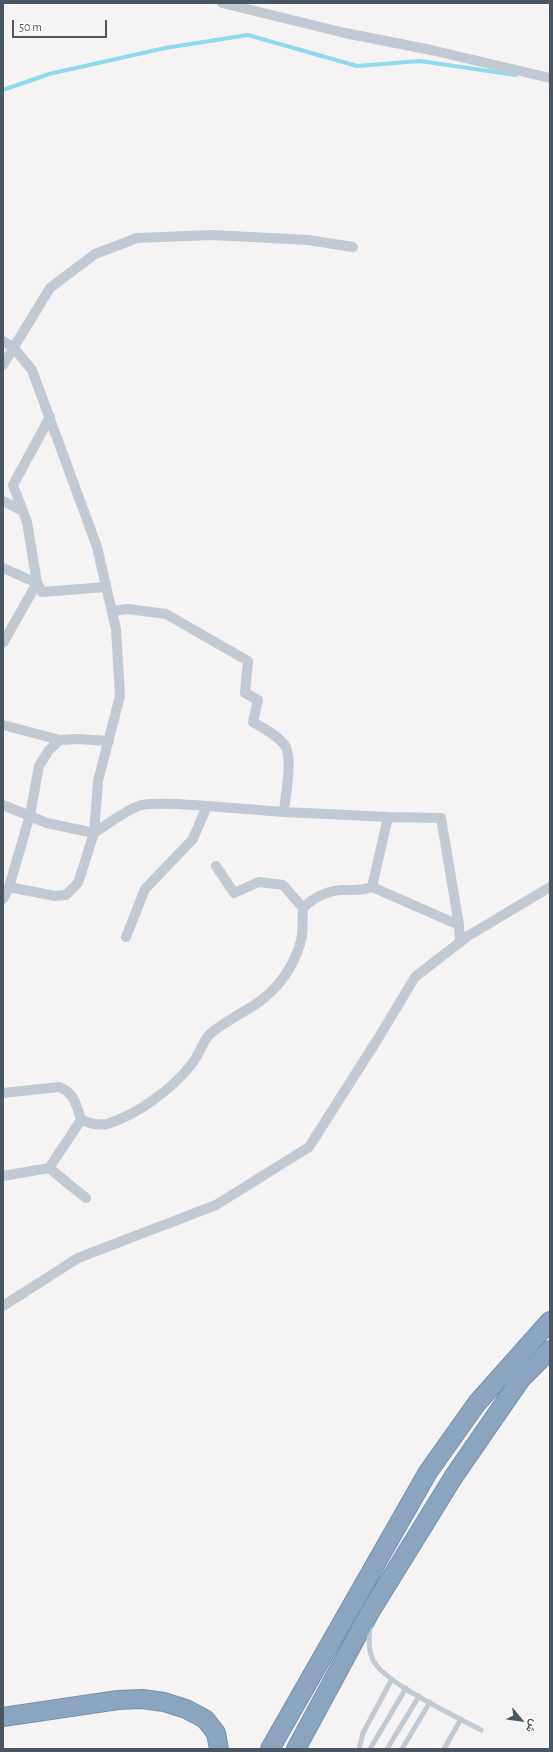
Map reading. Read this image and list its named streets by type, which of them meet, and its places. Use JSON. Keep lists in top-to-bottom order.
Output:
{
  "scale_bar": "50 m",
  "north": "bottom right"
}
